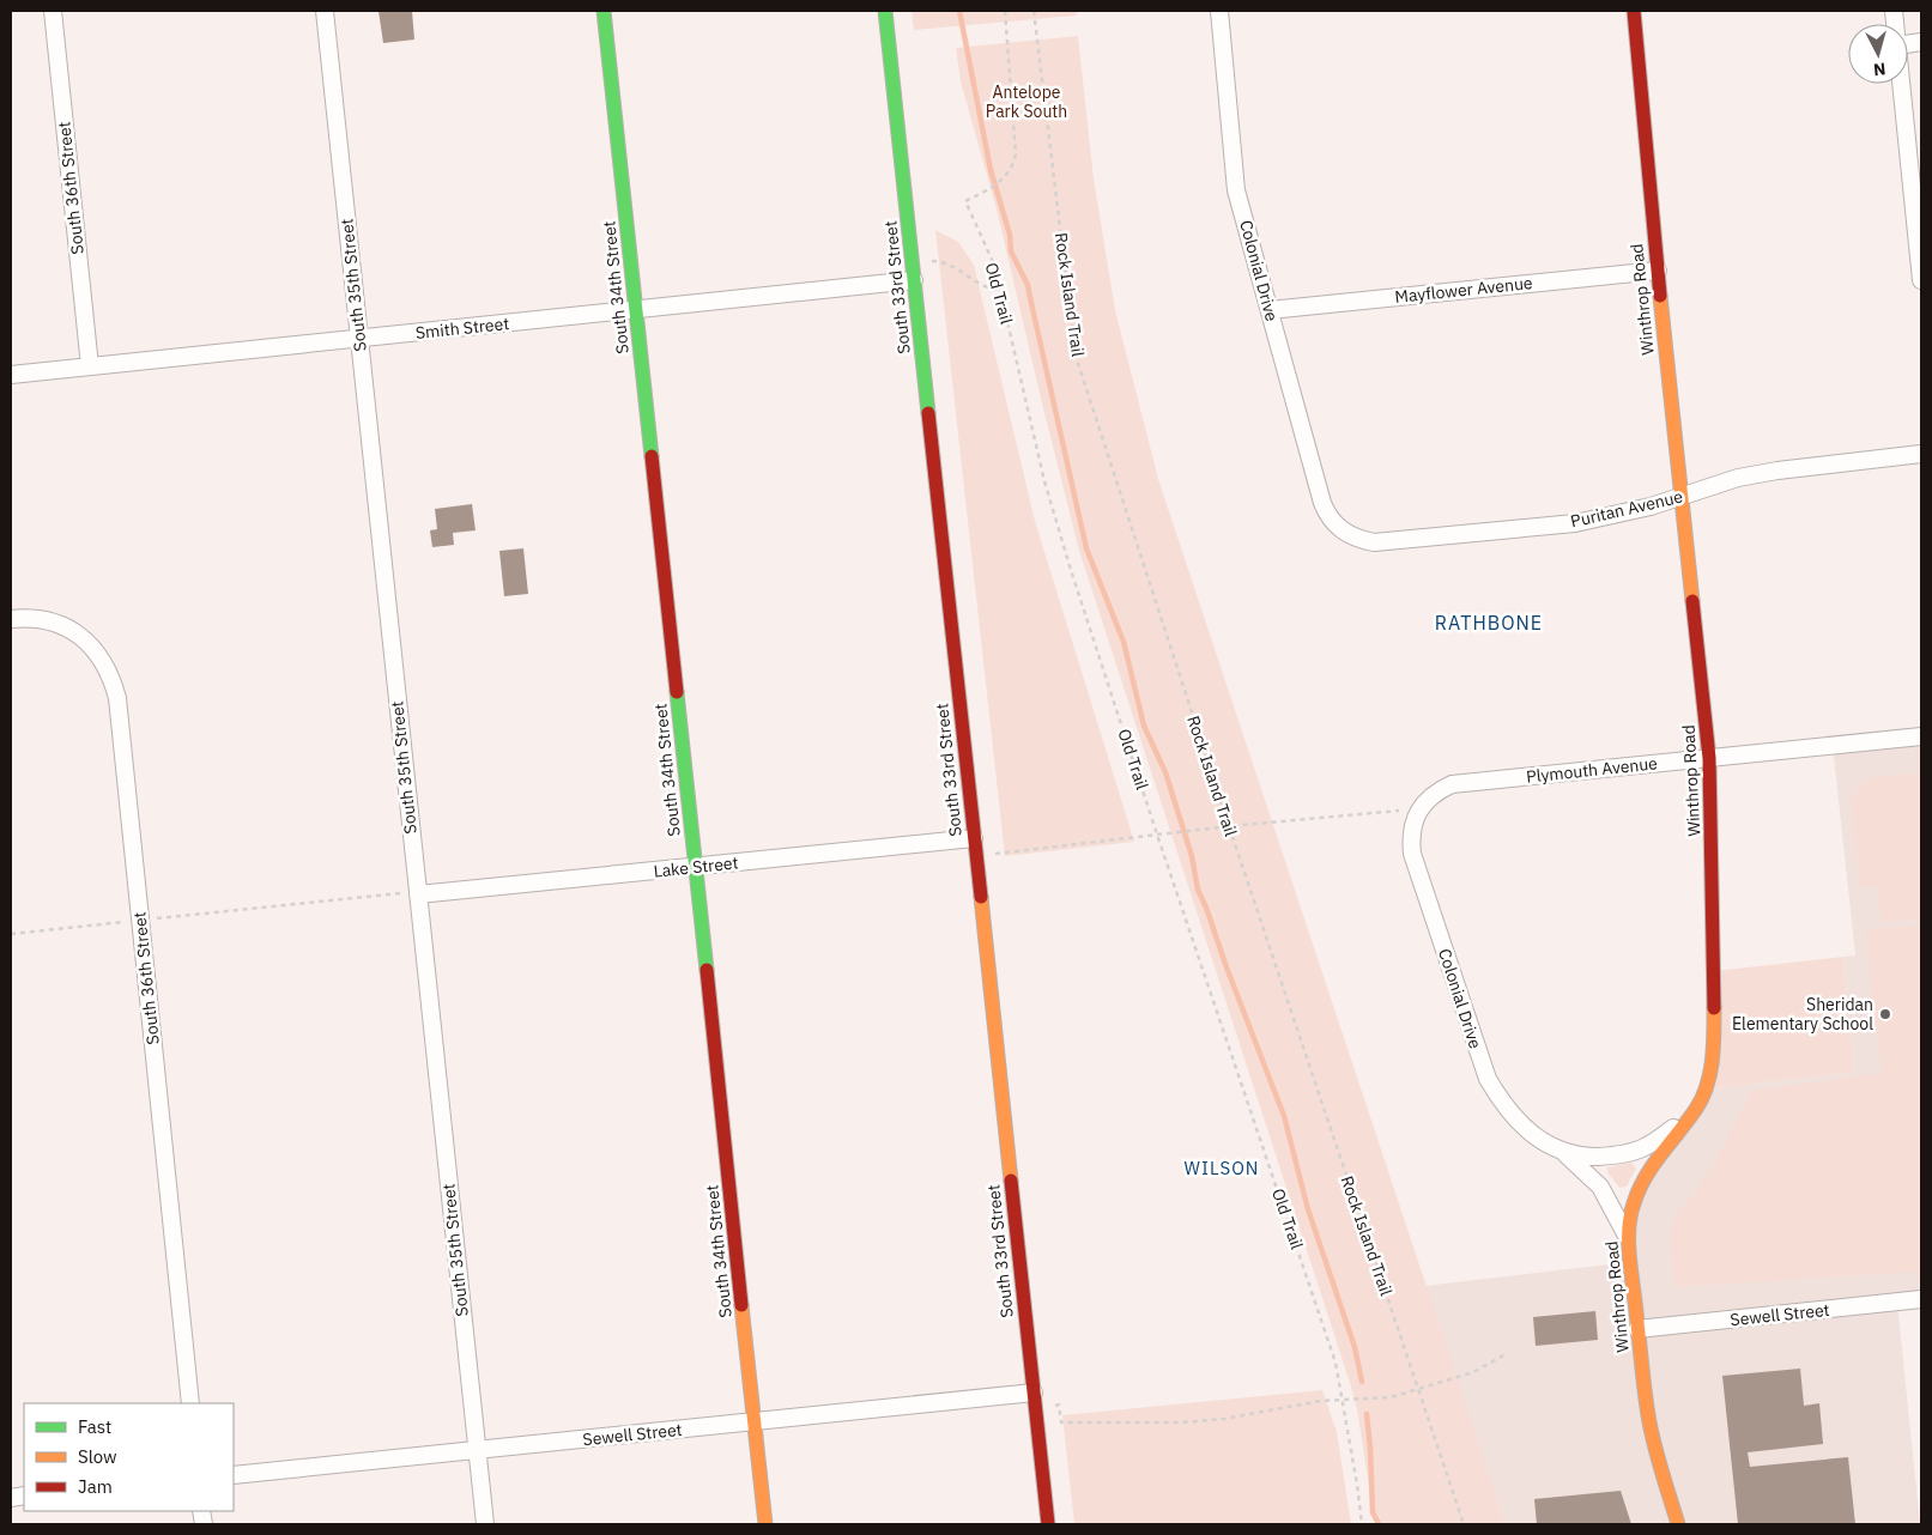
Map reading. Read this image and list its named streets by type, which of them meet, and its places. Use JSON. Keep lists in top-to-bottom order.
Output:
{
  "streets": {
    "street": [
      "South 36th Street",
      "Colonial Drive",
      "South 35th Street",
      "South 34th Street",
      "South 33rd Street",
      "Mayflower Avenue",
      "Winthrop Road",
      "Smith Street",
      "Puritan Avenue",
      "Plymouth Avenue",
      "Lake Street",
      "Sewell Street"
    ],
    "path": ["Old Trail", "Rock Island Trail"]
  },
  "crossings": [
    ["South 36th Street", "Smith Street"],
    ["Colonial Drive", "Mayflower Avenue"],
    ["Colonial Drive", "Winthrop Road"],
    ["Colonial Drive", "Puritan Avenue"],
    ["Colonial Drive", "Plymouth Avenue"],
    ["South 35th Street", "Smith Street"],
    ["South 35th Street", "Lake Street"],
    ["South 35th Street", "Sewell Street"],
    ["South 34th Street", "Smith Street"],
    ["South 34th Street", "Lake Street"],
    ["South 34th Street", "Sewell Street"],
    ["South 33rd Street", "Smith Street"],
    ["South 33rd Street", "Lake Street"],
    ["South 33rd Street", "Sewell Street"],
    ["Mayflower Avenue", "Winthrop Road"],
    ["Winthrop Road", "Puritan Avenue"],
    ["Winthrop Road", "Plymouth Avenue"],
    ["Winthrop Road", "Sewell Street"]
  ],
  "districts": ["RATHBONE", "WILSON"],
  "parks": ["Antelope Park South"],
  "places": ["Sheridan Elementary School"],
  "legend": ["Fast", "Slow", "Jam"],
  "north": "bottom"
}
